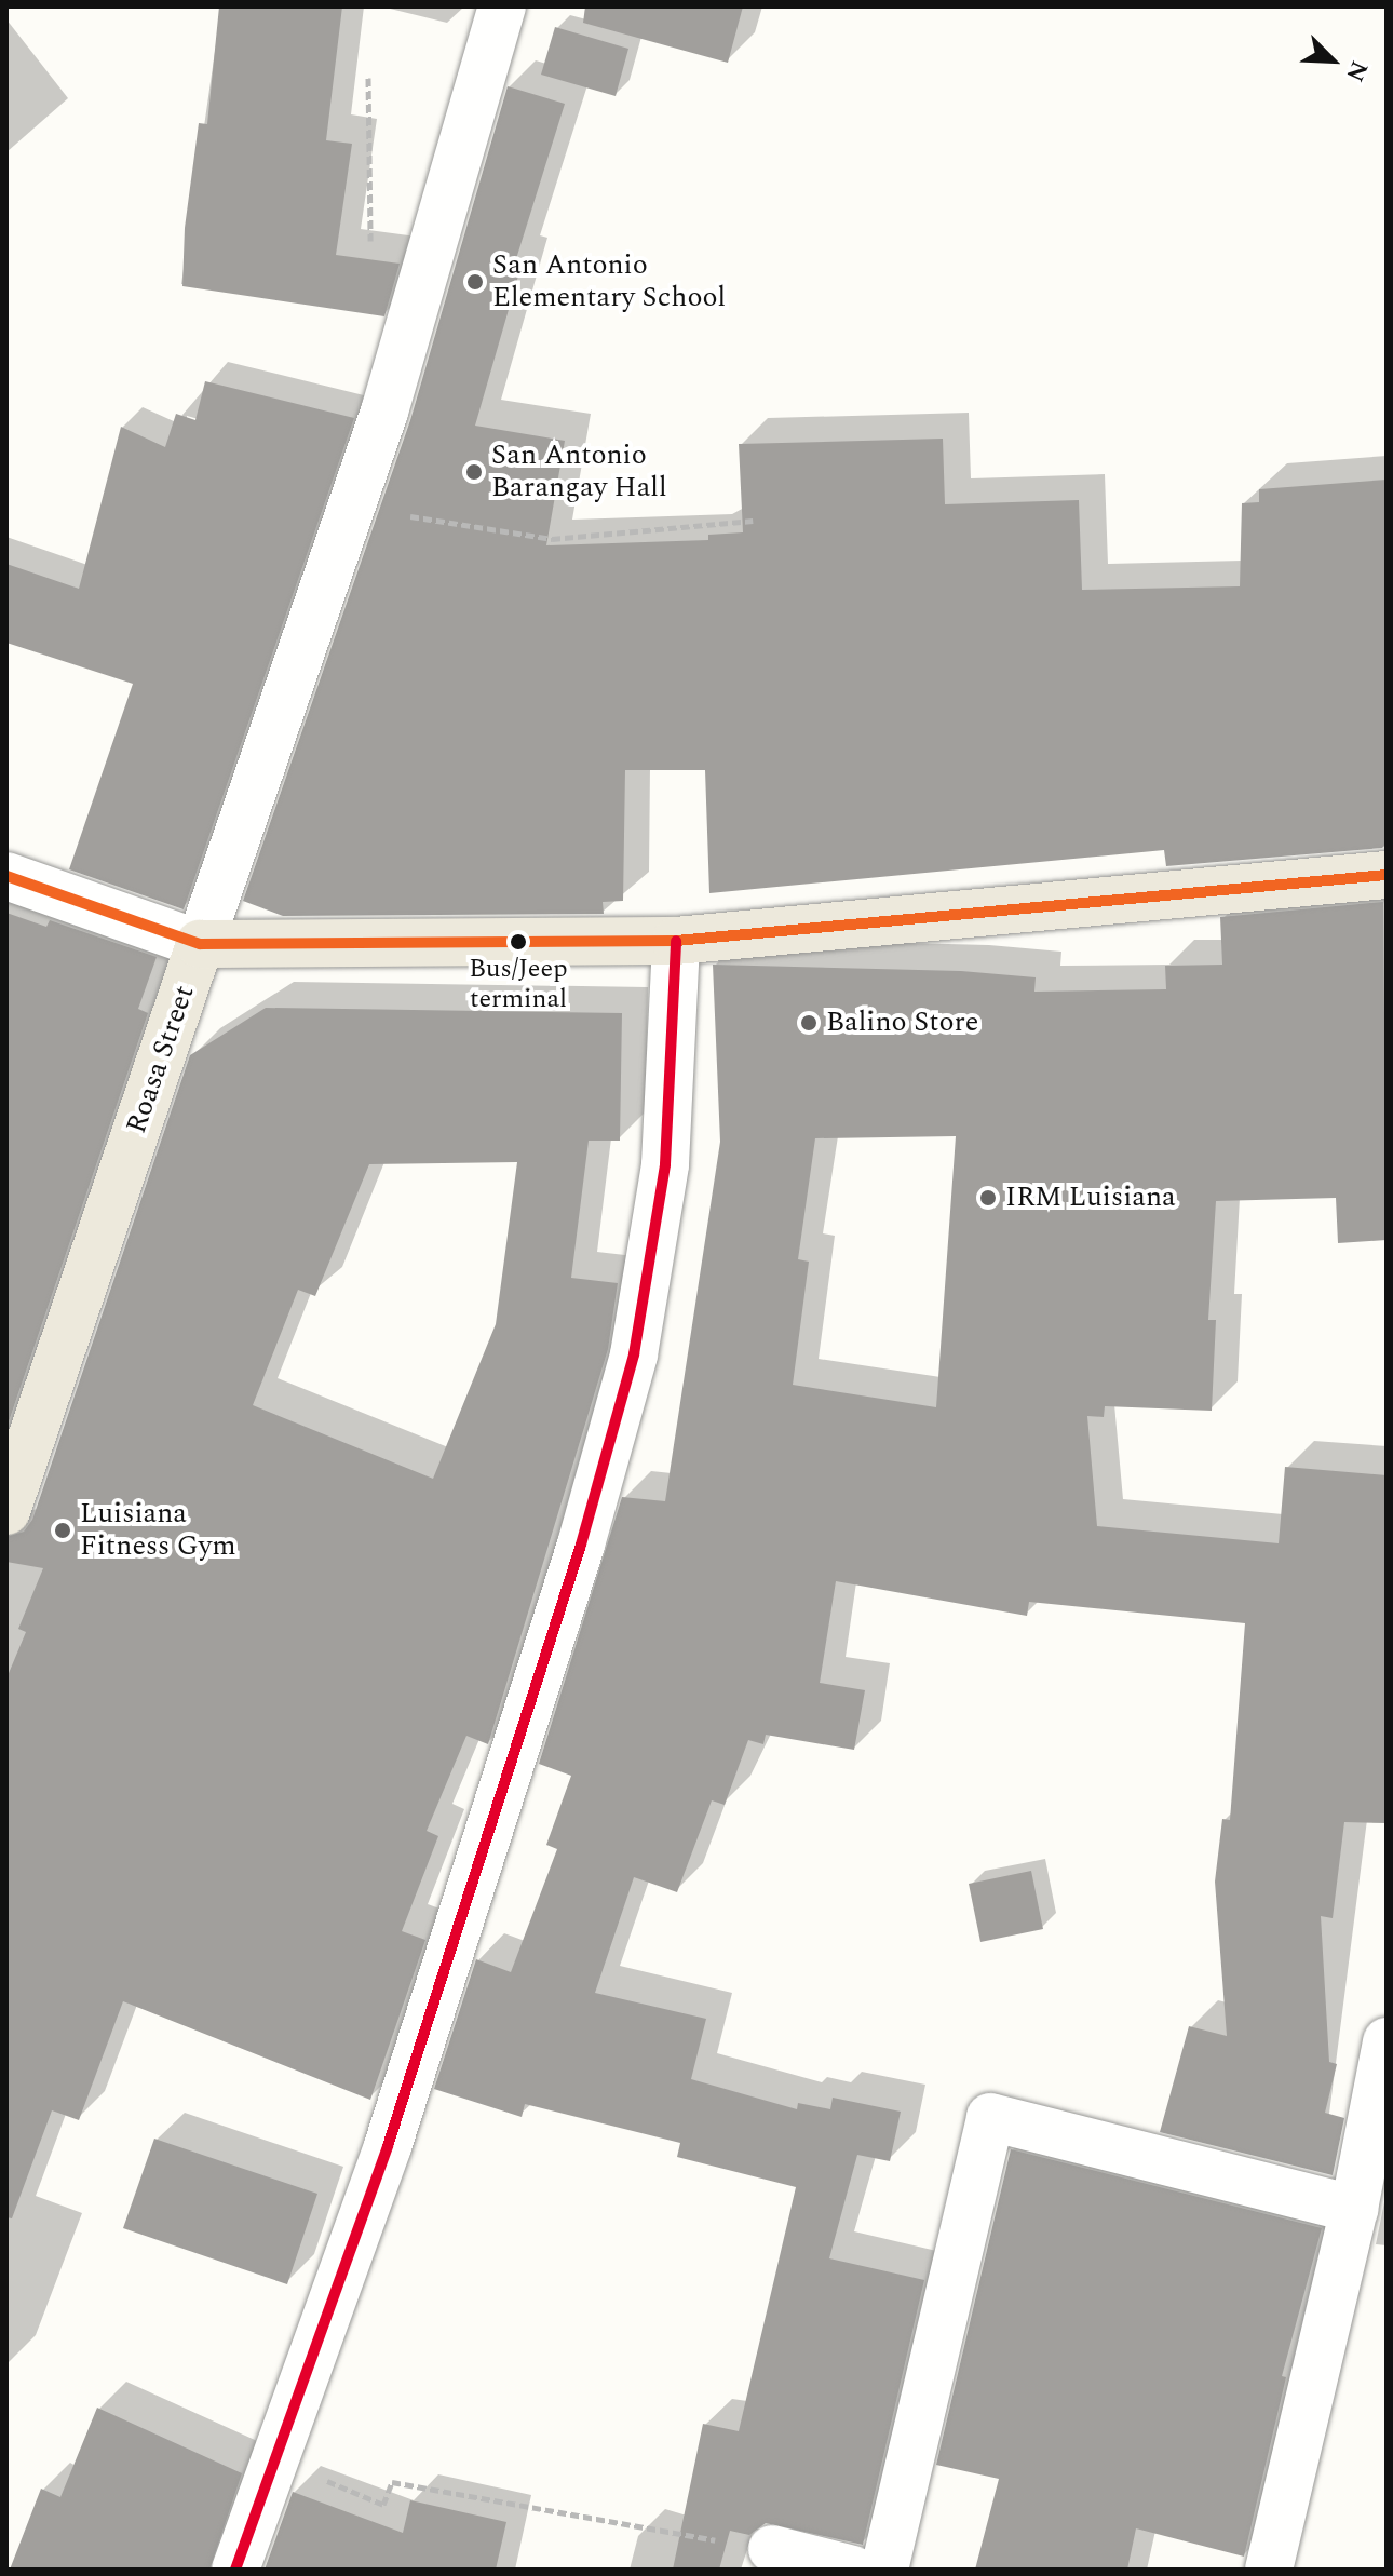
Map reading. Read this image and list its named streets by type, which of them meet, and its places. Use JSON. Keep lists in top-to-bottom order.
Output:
{
  "streets": {
    "main road": ["Roasa Street"]
  },
  "places": [
    "San Antonio Elementary School",
    "San Antonio Barangay Hall",
    "Bus/Jeep terminal",
    "Balino Store",
    "IRM Luisiana",
    "Luisiana Fitness Gym"
  ],
  "north": "bottom right"
}
